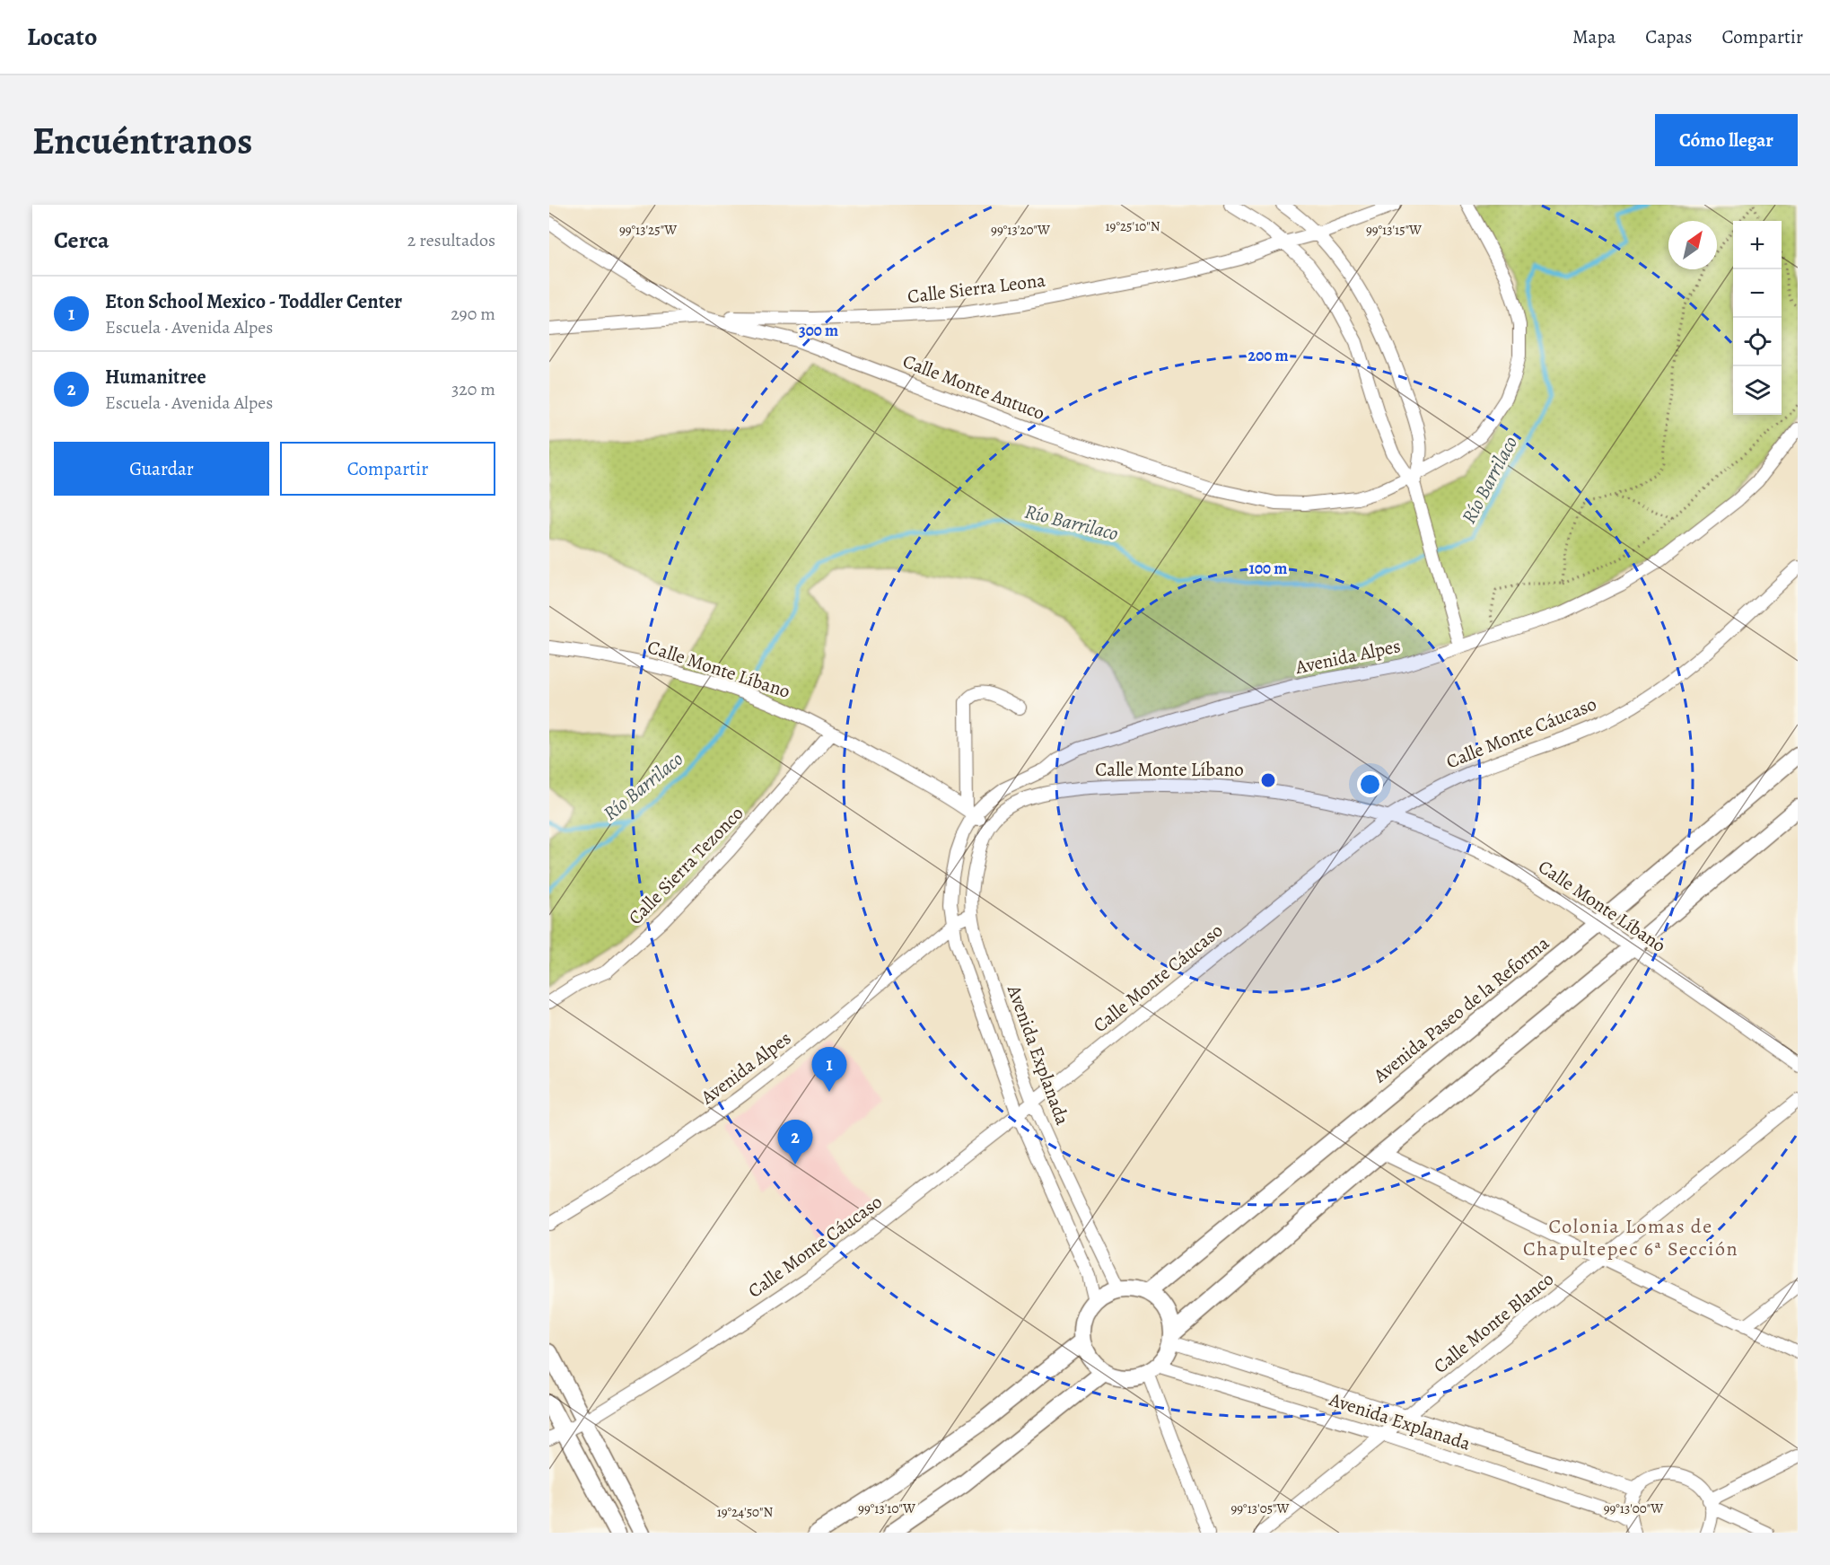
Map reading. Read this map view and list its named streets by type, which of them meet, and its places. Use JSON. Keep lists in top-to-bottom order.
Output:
{
  "streets": {
    "main road": ["Avenida Paseo de la Reforma"],
    "street": [
      "Calle Sierra Leona",
      "Calle Monte Antuco",
      "Avenida Alpes",
      "Calle Monte Líbano",
      "Calle Monte Cáucaso",
      "Calle Sierra Tezonco",
      "Avenida Explanada",
      "Calle Monte Blanco"
    ]
  },
  "crossings": [
    ["Calle Sierra Leona", "Calle Monte Antuco"],
    ["Avenida Alpes", "Calle Monte Líbano"],
    ["Avenida Alpes", "Avenida Explanada"],
    ["Calle Monte Líbano", "Calle Monte Cáucaso"],
    ["Calle Monte Líbano", "Calle Sierra Tezonco"],
    ["Calle Monte Líbano", "Avenida Paseo de la Reforma"],
    ["Calle Monte Líbano", "Avenida Explanada"],
    ["Calle Monte Cáucaso", "Avenida Explanada"],
    ["Avenida Paseo de la Reforma", "Avenida Explanada"],
    ["Avenida Explanada", "Calle Monte Blanco"]
  ],
  "districts": ["Colonia Lomas de Chapultepec 6ª Sección"],
  "water": ["Río Barrilaco"],
  "north": "top right",
  "page": {
    "header": "Locato",
    "nav": ["Mapa", "Capas", "Compartir"],
    "buttons": [
      "Cómo llegar",
      ["Guardar", "Compartir"]
    ],
    "title": "Encuéntranos",
    "heading": ["Cerca", "2 resultados"],
    "map_buttons": ["+", "−"],
    "list": [
      {
        "mark": "1",
        "name": "Eton School Mexico - Toddler Center",
        "note": "Escuela · Avenida Alpes",
        "value": "290 m"
      },
      {
        "mark": "2",
        "name": "Humanitree",
        "note": "Escuela · Avenida Alpes",
        "value": "320 m"
      }
    ],
    "pins": ["1", "2"]
  },
  "coordinates": [
    "19°25'10\"N",
    "99°13'20\"W",
    "99°13'15\"W",
    "99°13'25\"W",
    "99°13'10\"W",
    "99°13'05\"W",
    "99°13'00\"W",
    "19°24'50\"N"
  ],
  "rings": ["300 m", "200 m", "100 m"]
}
